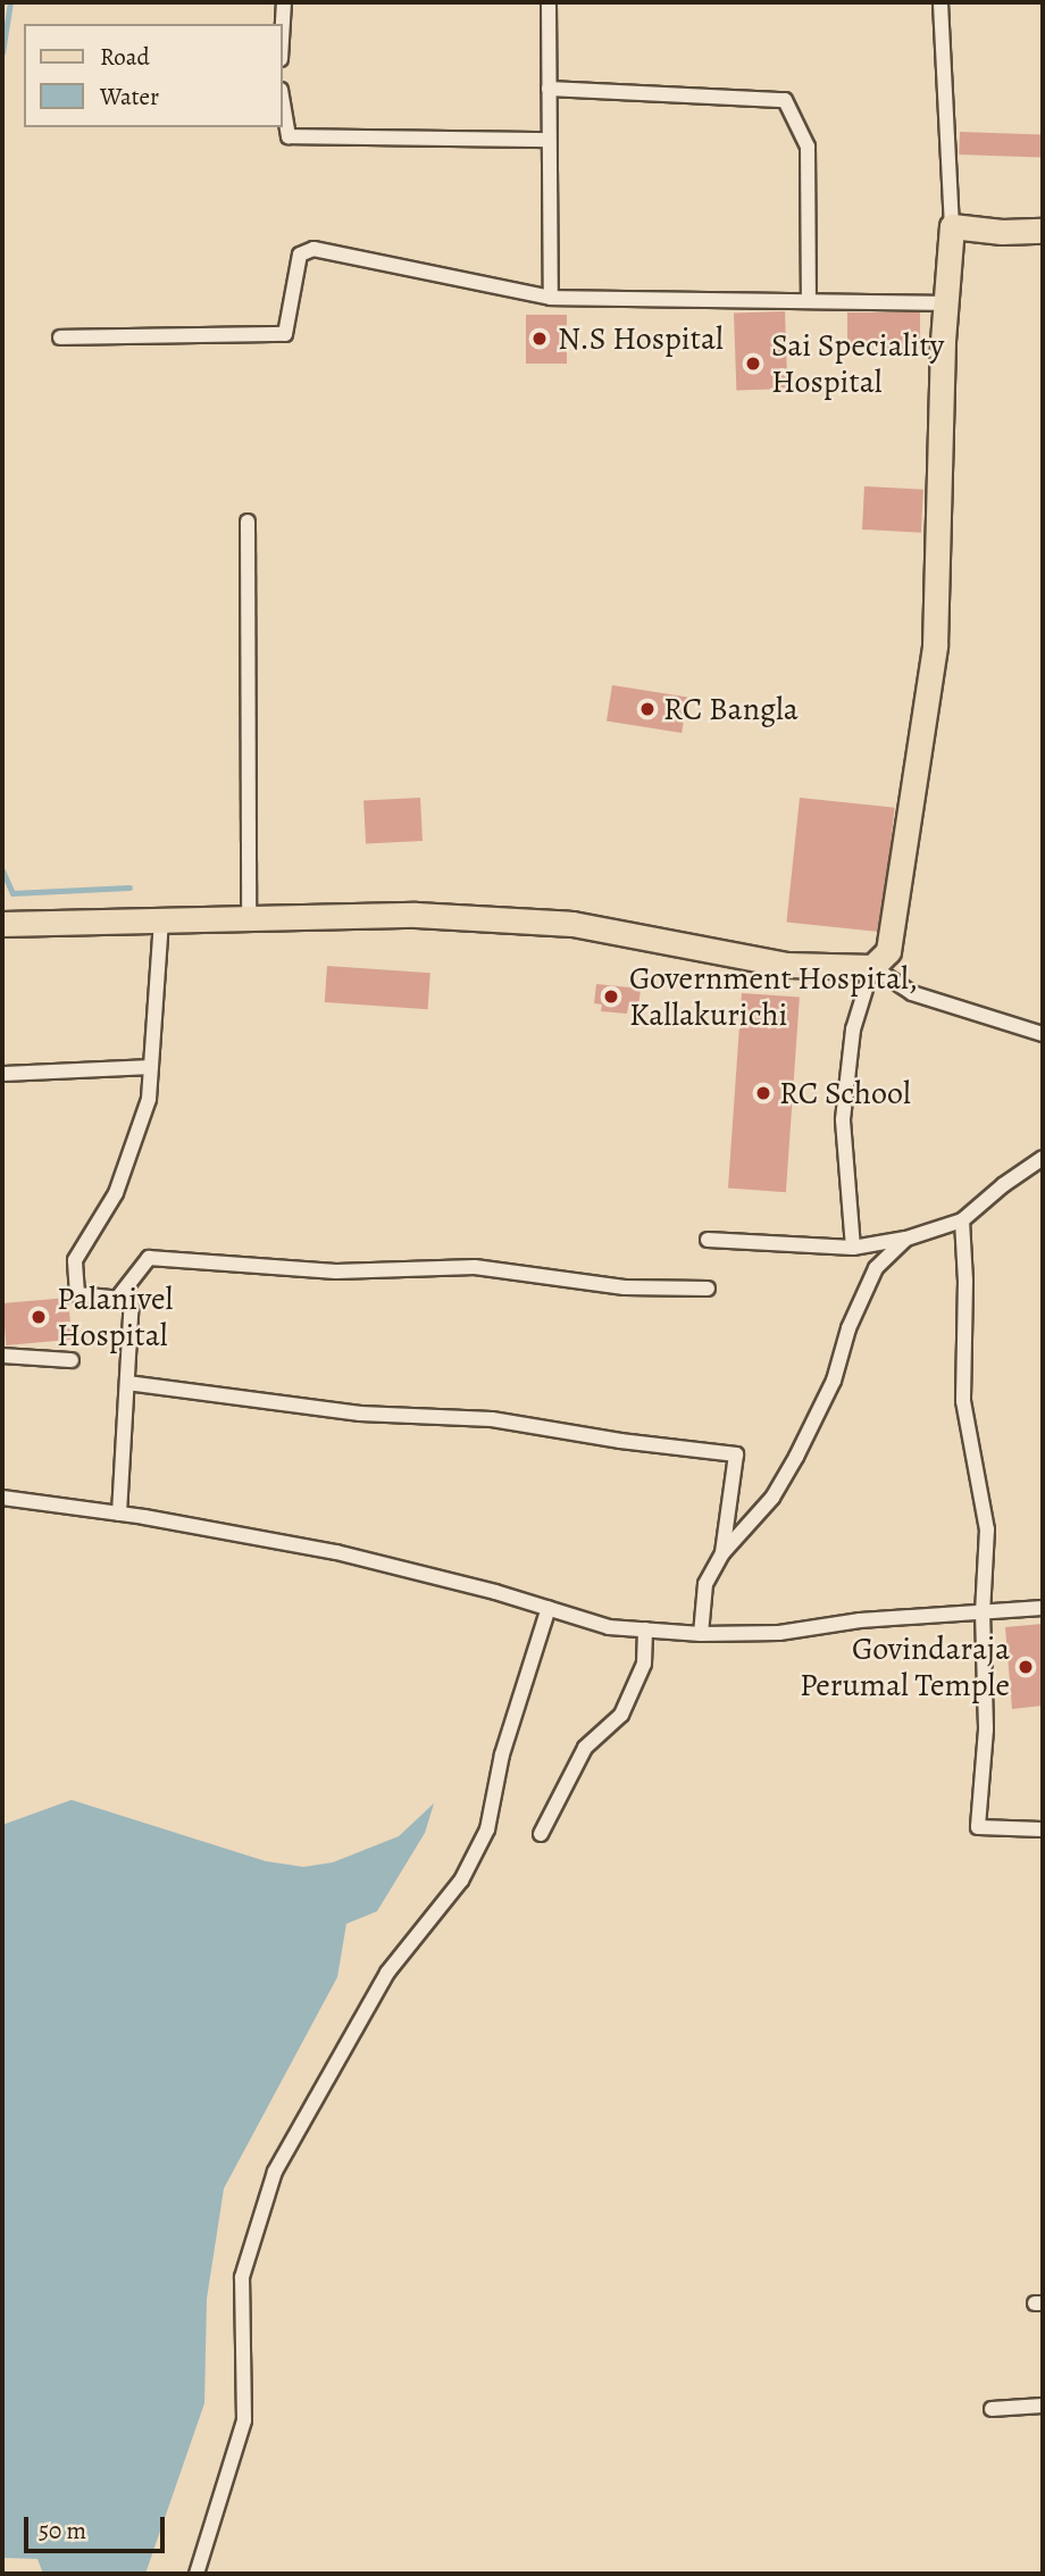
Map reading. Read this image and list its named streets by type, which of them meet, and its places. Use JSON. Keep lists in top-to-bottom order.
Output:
{
  "places": [
    "N.S Hospital",
    "Sai Speciality Hospital",
    "RC Bangla",
    "Government Hospital, Kallakurichi",
    "RC School",
    "Palanivel Hospital",
    "Govindaraja Perumal Temple"
  ],
  "legend": ["Road", "Water"],
  "scale_bar": "50 m"
}
